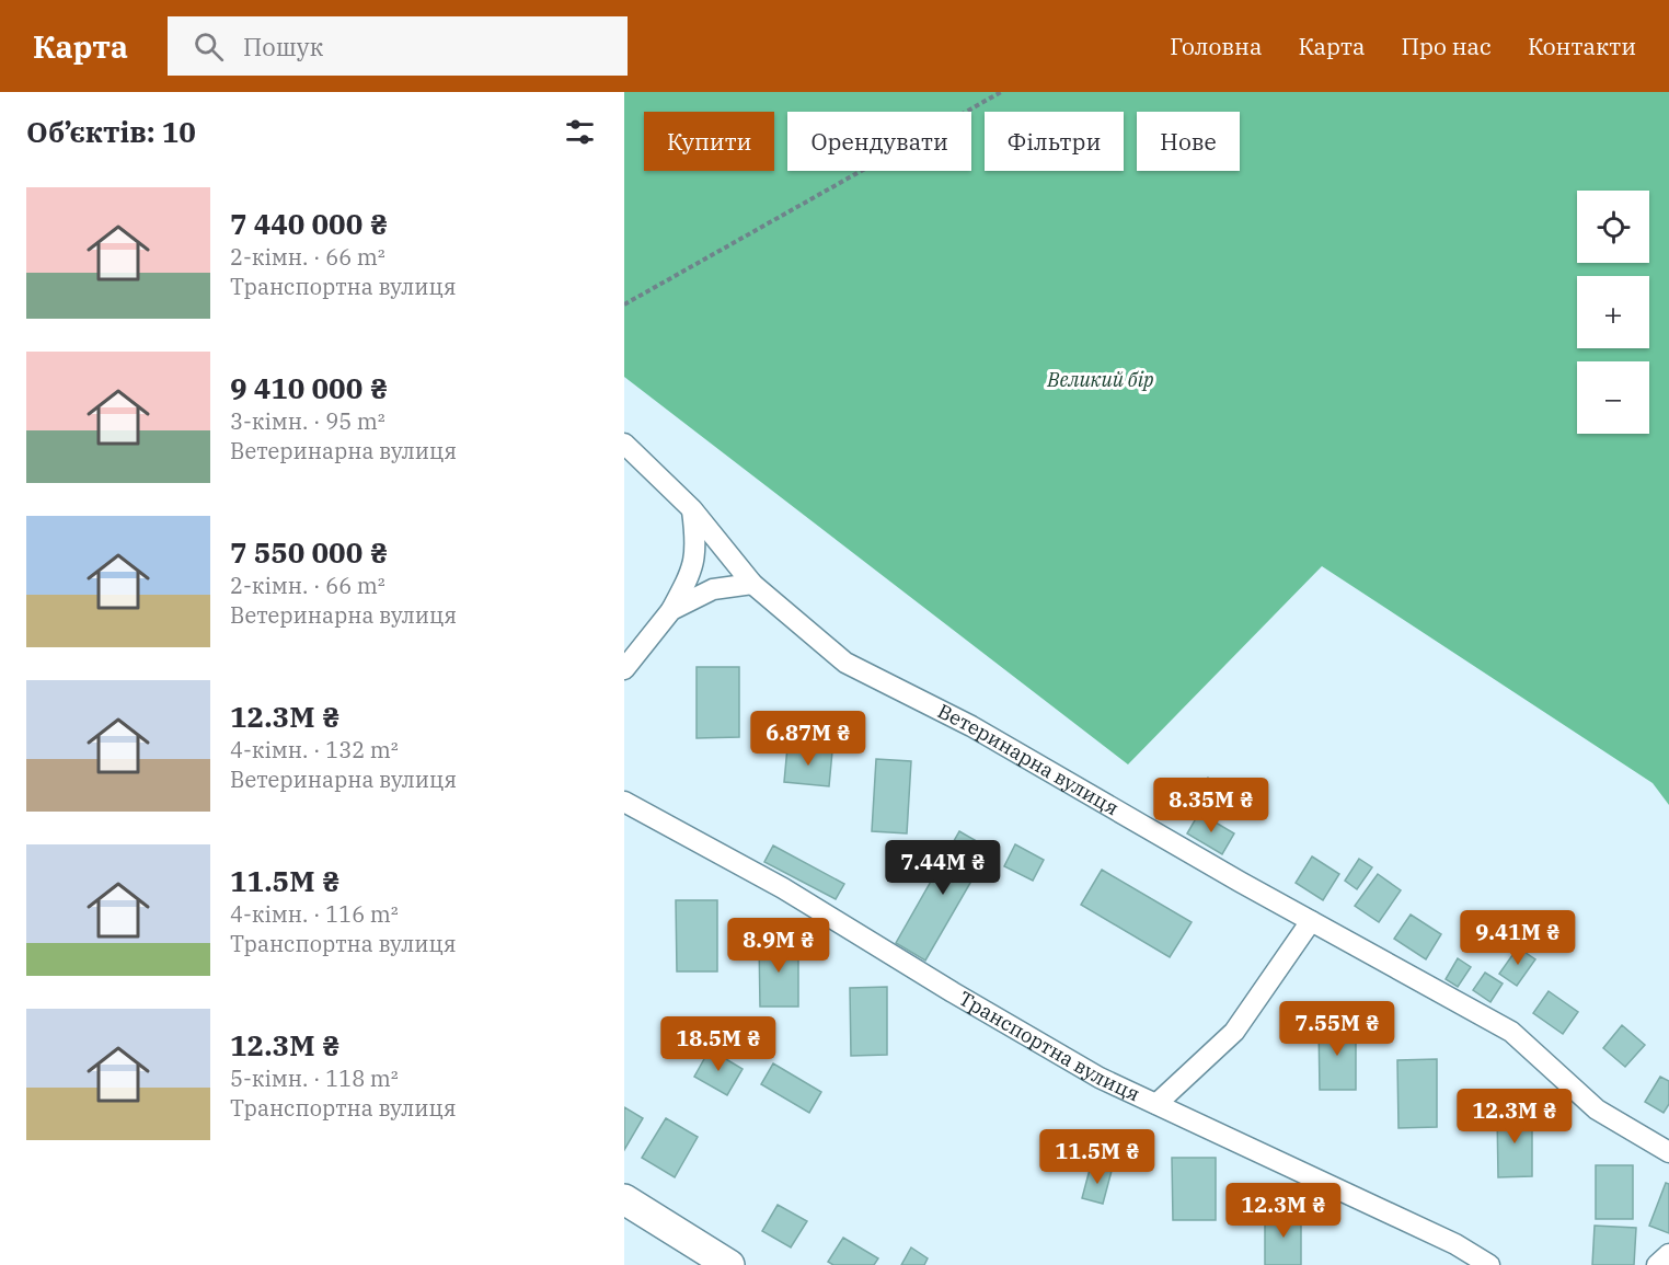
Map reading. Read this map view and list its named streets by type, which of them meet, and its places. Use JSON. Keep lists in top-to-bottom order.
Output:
{
  "streets": {
    "street": ["Ветеринарна вулиця", "Транспортна вулиця"]
  },
  "parks": ["Великий бір"],
  "page": {
    "header": "Карта",
    "search": "Пошук",
    "nav": [
      "Головна",
      "Карта",
      "Про нас",
      "Контакти"
    ],
    "heading": "Об’єктів: 10",
    "chip": [
      "Купити",
      "Орендувати",
      "Фільтри",
      "Нове"
    ],
    "list": [
      {
        "name": "7 440 000 ₴",
        "note": "2-кімн. · 66 m² · Транспортна вулиця"
      },
      {
        "name": "9 410 000 ₴",
        "note": "3-кімн. · 95 m² · Ветеринарна вулиця"
      },
      {
        "name": "7 550 000 ₴",
        "note": "2-кімн. · 66 m² · Ветеринарна вулиця"
      },
      {
        "name": "12.3M ₴",
        "note": "4-кімн. · 132 m² · Ветеринарна вулиця"
      },
      {
        "name": "11.5M ₴",
        "note": "4-кімн. · 116 m² · Транспортна вулиця"
      },
      {
        "name": "12.3M ₴",
        "note": "5-кімн. · 118 m² · Транспортна вулиця"
      }
    ],
    "map_buttons": ["+", "−"],
    "price": [
      "6.87M ₴",
      "8.35M ₴",
      "7.44M ₴",
      "9.41M ₴",
      "8.9M ₴",
      "7.55M ₴",
      "18.5M ₴",
      "12.3M ₴",
      "11.5M ₴",
      "12.3M ₴"
    ]
  }
}
